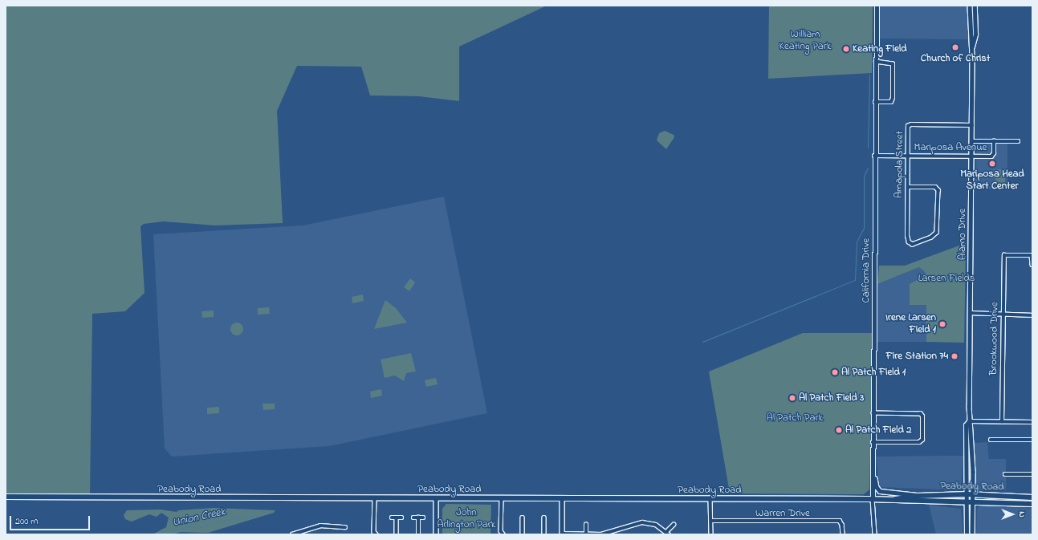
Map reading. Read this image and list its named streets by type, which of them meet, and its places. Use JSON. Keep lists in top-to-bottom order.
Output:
{
  "streets": {
    "main road": ["Alamo Drive", "California Drive", "Peabody Road"],
    "street": [
      "Mariposa Avenue",
      "Amapola Street",
      "Brookwood Drive",
      "Warren Drive"
    ]
  },
  "crossings": [
    ["Mariposa Avenue", "Amapola Street"],
    ["Mariposa Avenue", "Alamo Drive"],
    ["Mariposa Avenue", "California Drive"],
    ["Amapola Street", "Alamo Drive"],
    ["Alamo Drive", "Peabody Road"],
    ["California Drive", "Peabody Road"]
  ],
  "water": ["Union Creek"],
  "parks": [
    "William Keating Park",
    "Larsen Fields",
    "Al Patch Park",
    "John Arlington Park"
  ],
  "places": [
    "Church of Christ",
    "Keating Field",
    "Mariposa Head Start Center",
    "Irene Larsen Field 1",
    "Fire Station 74",
    "Al Patch Field 1",
    "Al Patch Field 3",
    "Al Patch Field 2"
  ],
  "scale_bar": "200 m",
  "north": "right"
}
